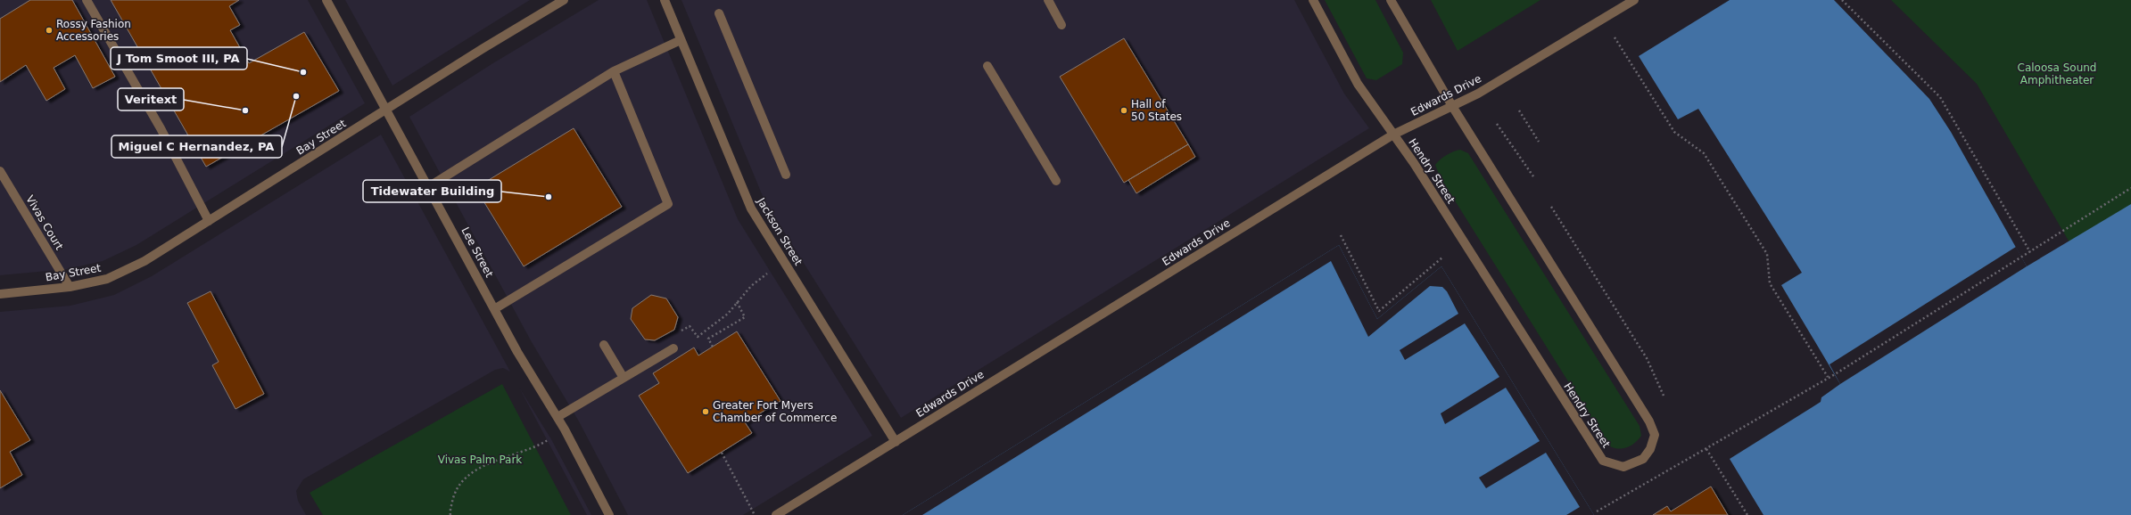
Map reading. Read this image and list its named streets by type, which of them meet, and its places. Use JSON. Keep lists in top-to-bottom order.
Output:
{
  "streets": {
    "street": [
      "Edwards Drive",
      "Bay Street",
      "Hendry Street",
      "Vivas Court",
      "Jackson Street",
      "Lee Street"
    ]
  },
  "crossings": [
    ["Edwards Drive", "Hendry Street"],
    ["Edwards Drive", "Jackson Street"],
    ["Bay Street", "Vivas Court"],
    ["Bay Street", "Lee Street"]
  ],
  "parks": ["Caloosa Sound Amphitheater", "Vivas Palm Park"],
  "places": [
    "Rossy Fashion Accessories",
    "J Tom Smoot III, PA",
    "Miguel C Hernandez, PA",
    "Veritext",
    "Hall of 50 States",
    "Tidewater Building",
    "Greater Fort Myers Chamber of Commerce"
  ]
}
